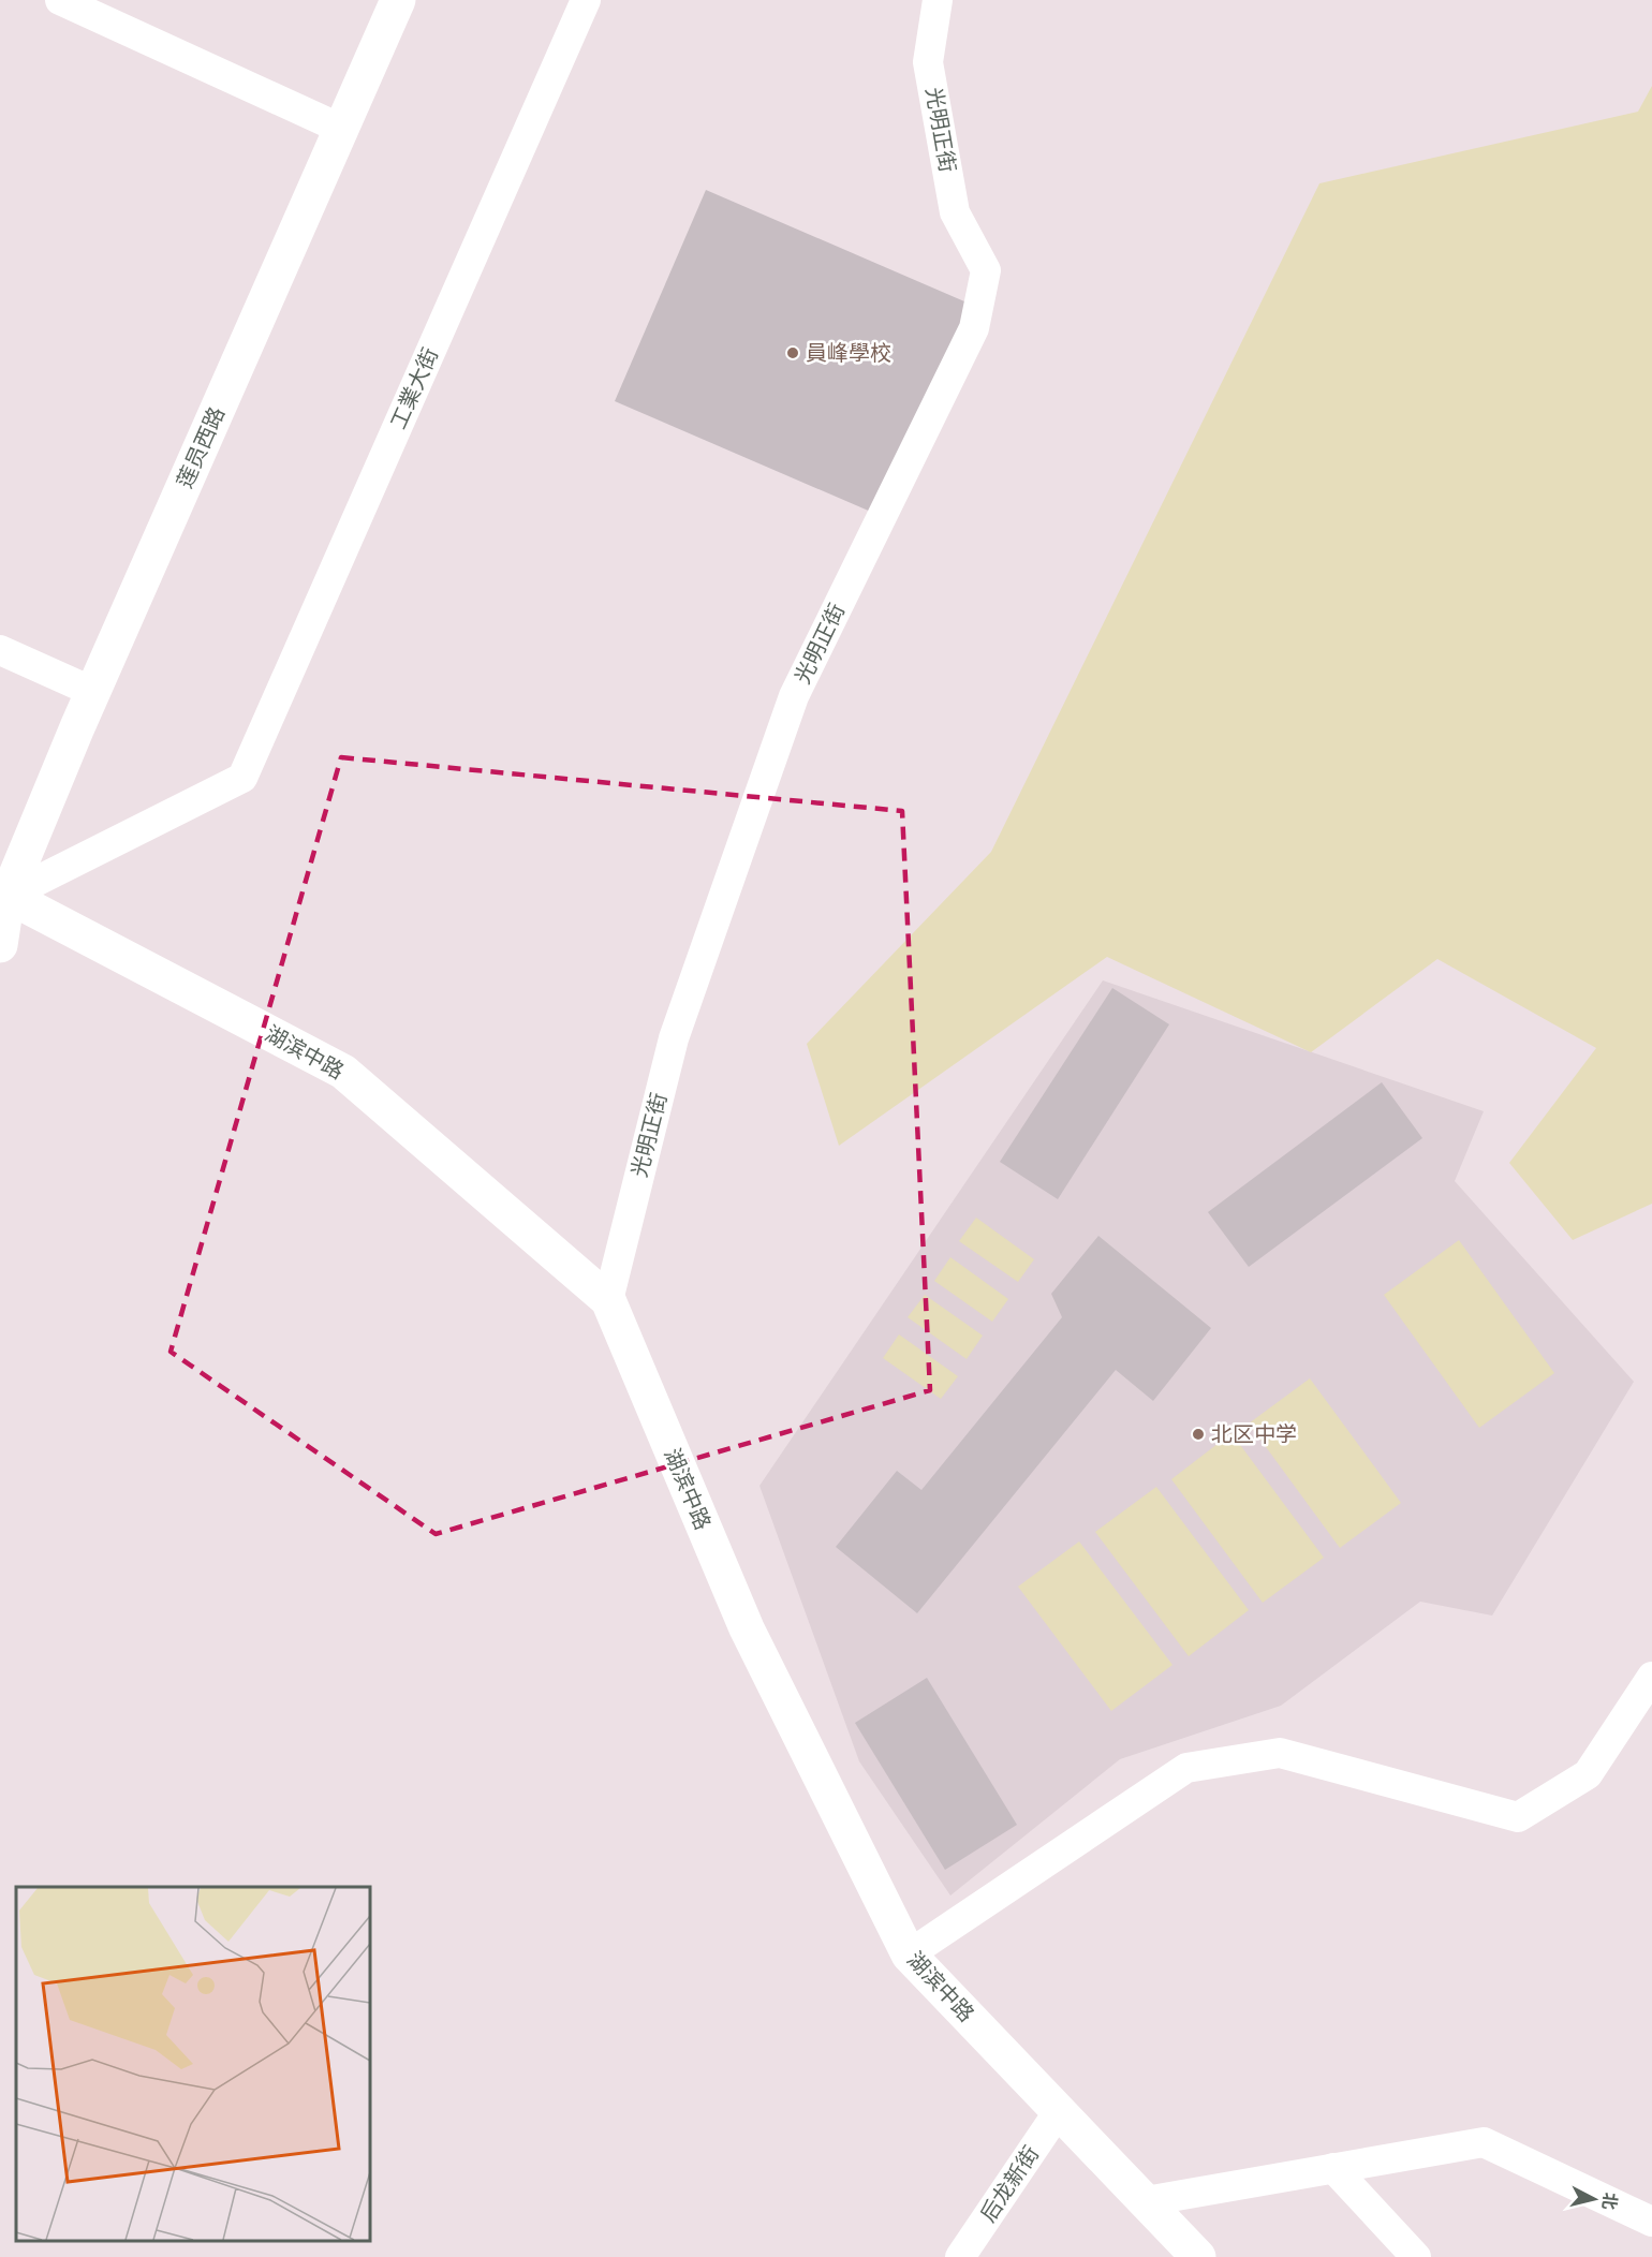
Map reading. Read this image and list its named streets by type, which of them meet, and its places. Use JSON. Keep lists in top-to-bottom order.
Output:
{
  "streets": {
    "main road": ["莲员西路", "湖滨中路"],
    "street": ["光明正街", "工業大街", "后龙新街"]
  },
  "crossings": [
    ["光明正街", "湖滨中路"],
    ["工業大街", "莲员西路"],
    ["工業大街", "湖滨中路"],
    ["莲员西路", "湖滨中路"],
    ["湖滨中路", "后龙新街"]
  ],
  "places": ["員峰學校", "北区中学"],
  "north": "right"
}
